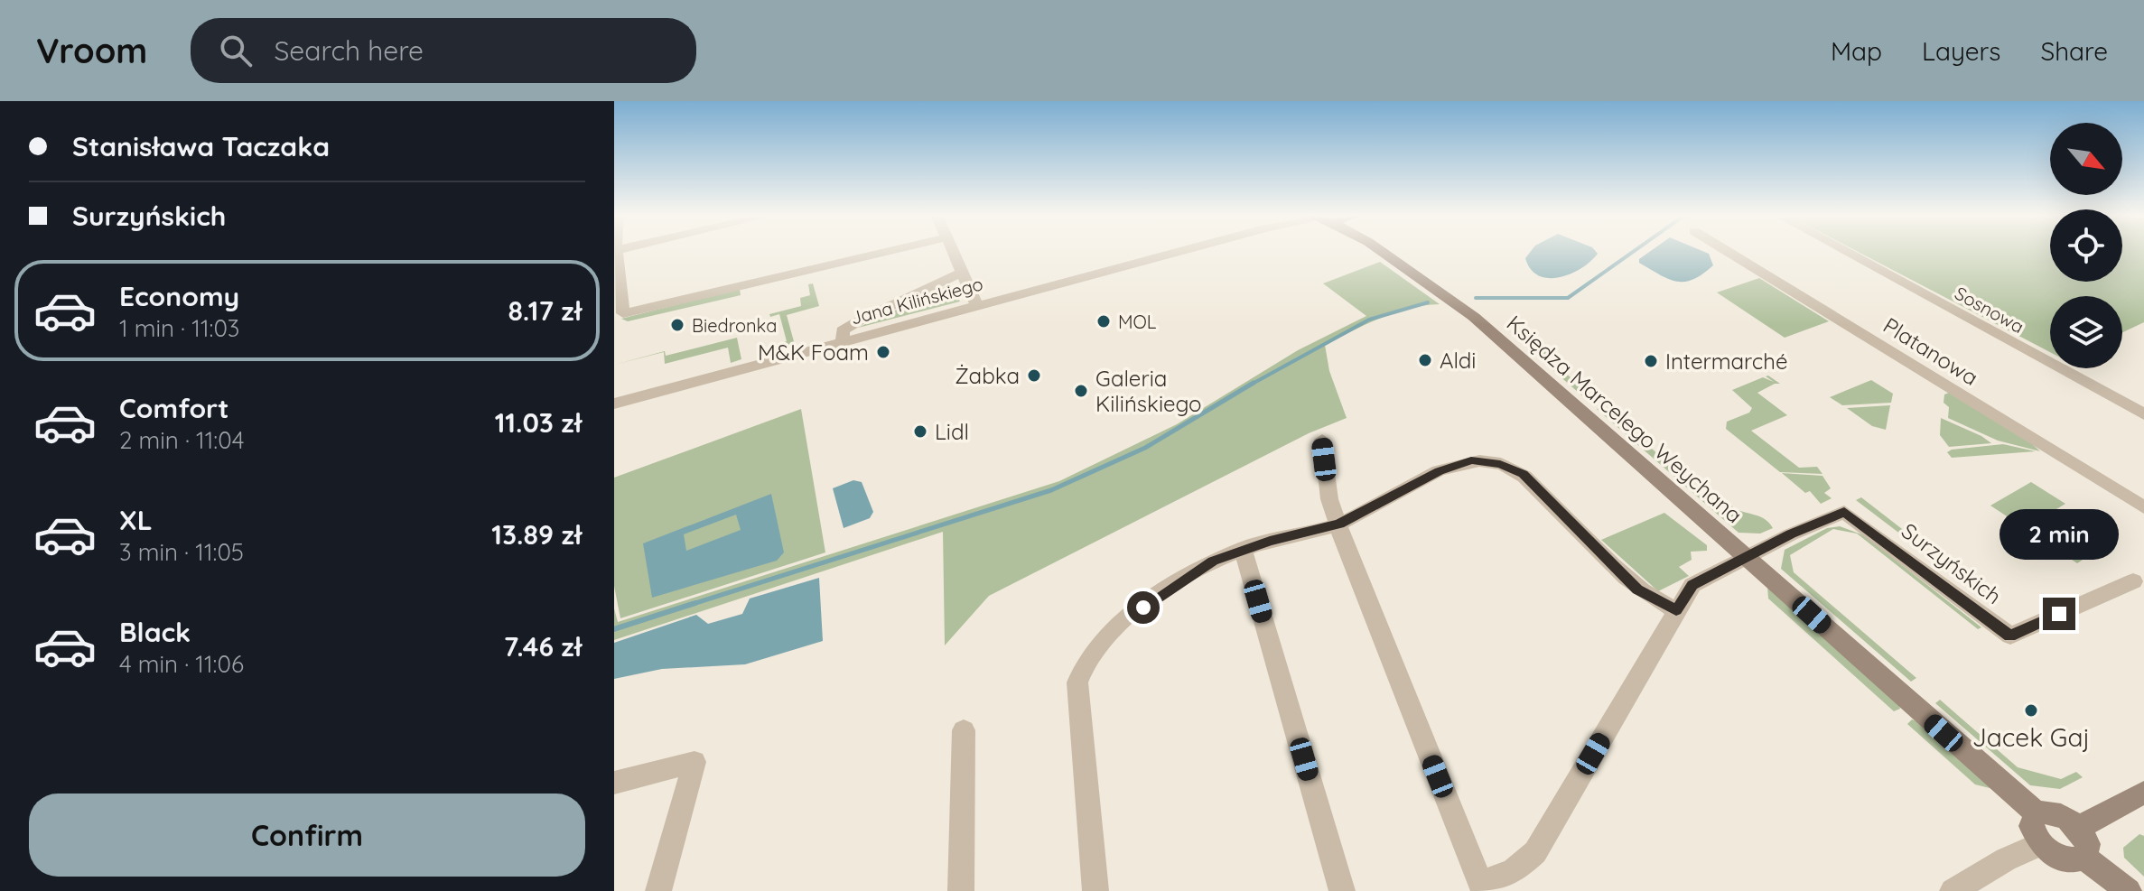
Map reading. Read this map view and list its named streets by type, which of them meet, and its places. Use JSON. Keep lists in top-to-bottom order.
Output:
{
  "streets": {
    "street": [
      "Jana Kilińskiego",
      "Sosnowa",
      "Platanowa",
      "Księdza Marcelego Weychana",
      "Surzyńskich"
    ]
  },
  "crossings": [
    ["Księdza Marcelego Weychana", "Surzyńskich"]
  ],
  "places": [
    "MOL",
    "Biedronka",
    "M&K Foam",
    "Aldi",
    "Intermarché",
    "Żabka",
    "Galeria Kilińskiego",
    "Lidl",
    "Jacek Gaj"
  ],
  "north": "bottom right",
  "page": {
    "header": "Vroom",
    "search": "Search here",
    "nav": ["Map", "Layers", "Share"],
    "banner": ["Stanisława Taczaka", "Surzyńskich"],
    "list": [
      {
        "name": "Economy",
        "note": "1 min · 11:03",
        "value": "8.17 zł"
      },
      {
        "name": "Comfort",
        "note": "2 min · 11:04",
        "value": "11.03 zł"
      },
      {
        "name": "XL",
        "note": "3 min · 11:05",
        "value": "13.89 zł"
      },
      {
        "name": "Black",
        "note": "4 min · 11:06",
        "value": "7.46 zł"
      }
    ],
    "bubble": "2 min",
    "buttons": "Confirm"
  }
}
